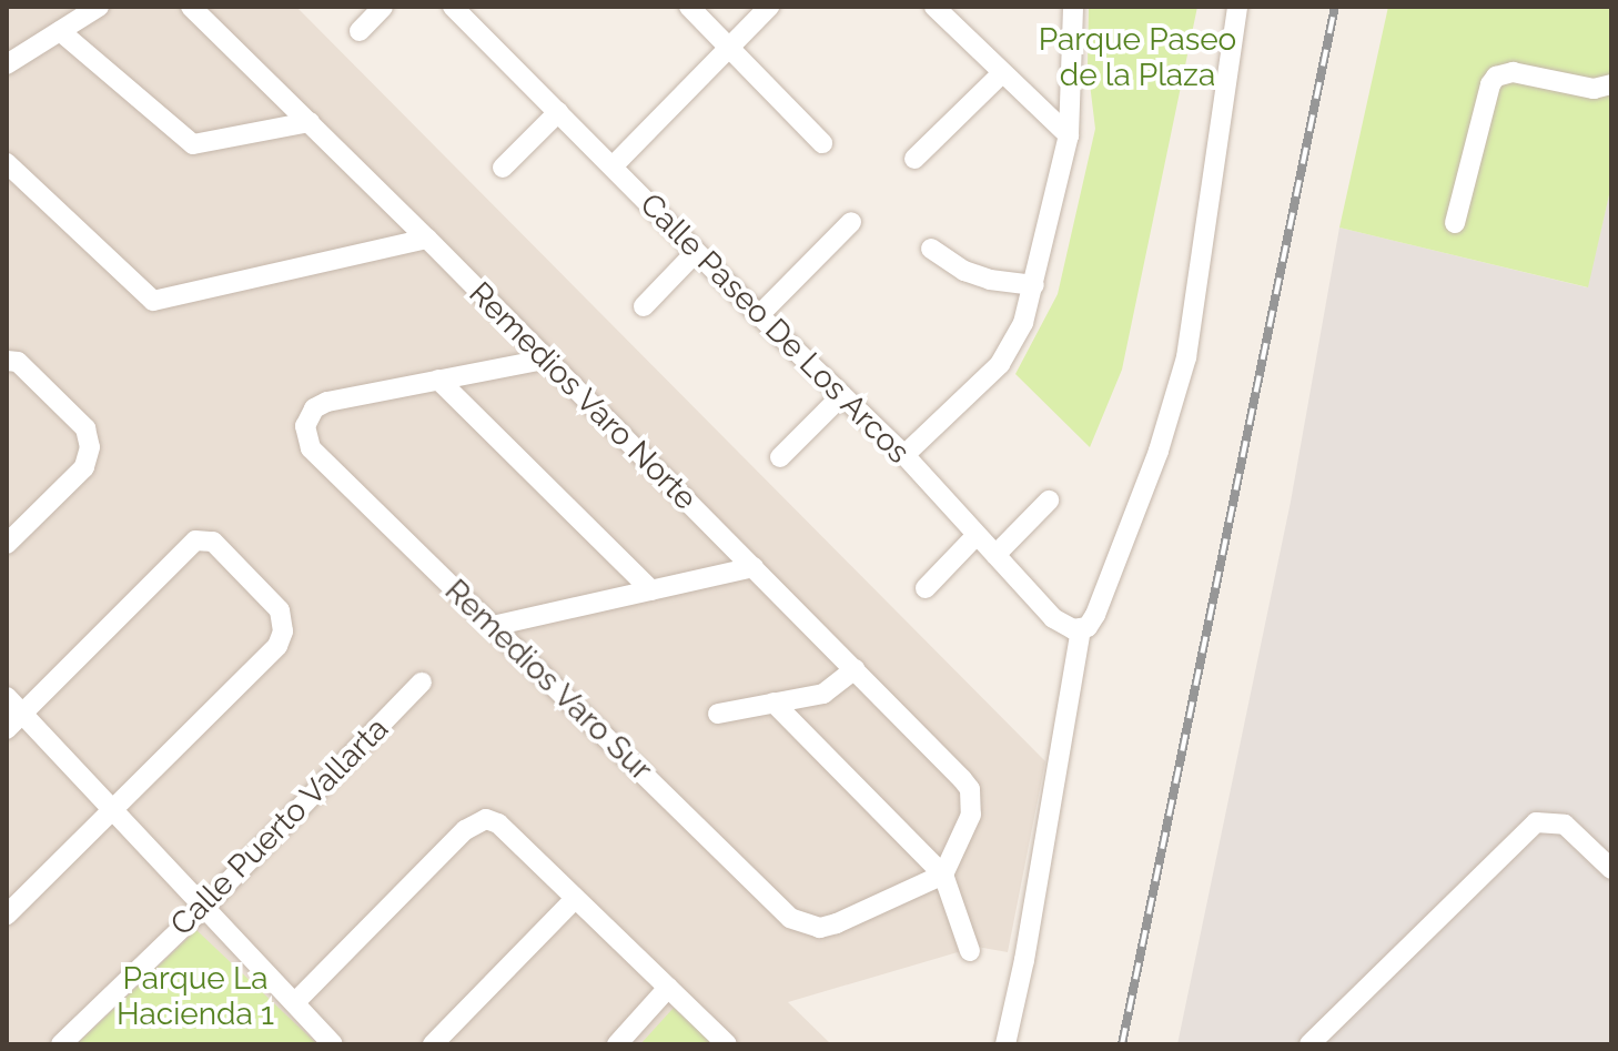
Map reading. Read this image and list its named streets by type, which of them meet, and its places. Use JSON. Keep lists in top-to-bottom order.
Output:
{
  "streets": {
    "street": [
      "Calle Paseo De Los Arcos",
      "Remedios Varo Norte",
      "Remedios Varo Sur",
      "Calle Puerto Vallarta"
    ]
  },
  "crossings": [
    ["Remedios Varo Norte", "Remedios Varo Sur"]
  ],
  "parks": ["Parque Paseo de la Plaza", "Parque La Hacienda 1"]
}
